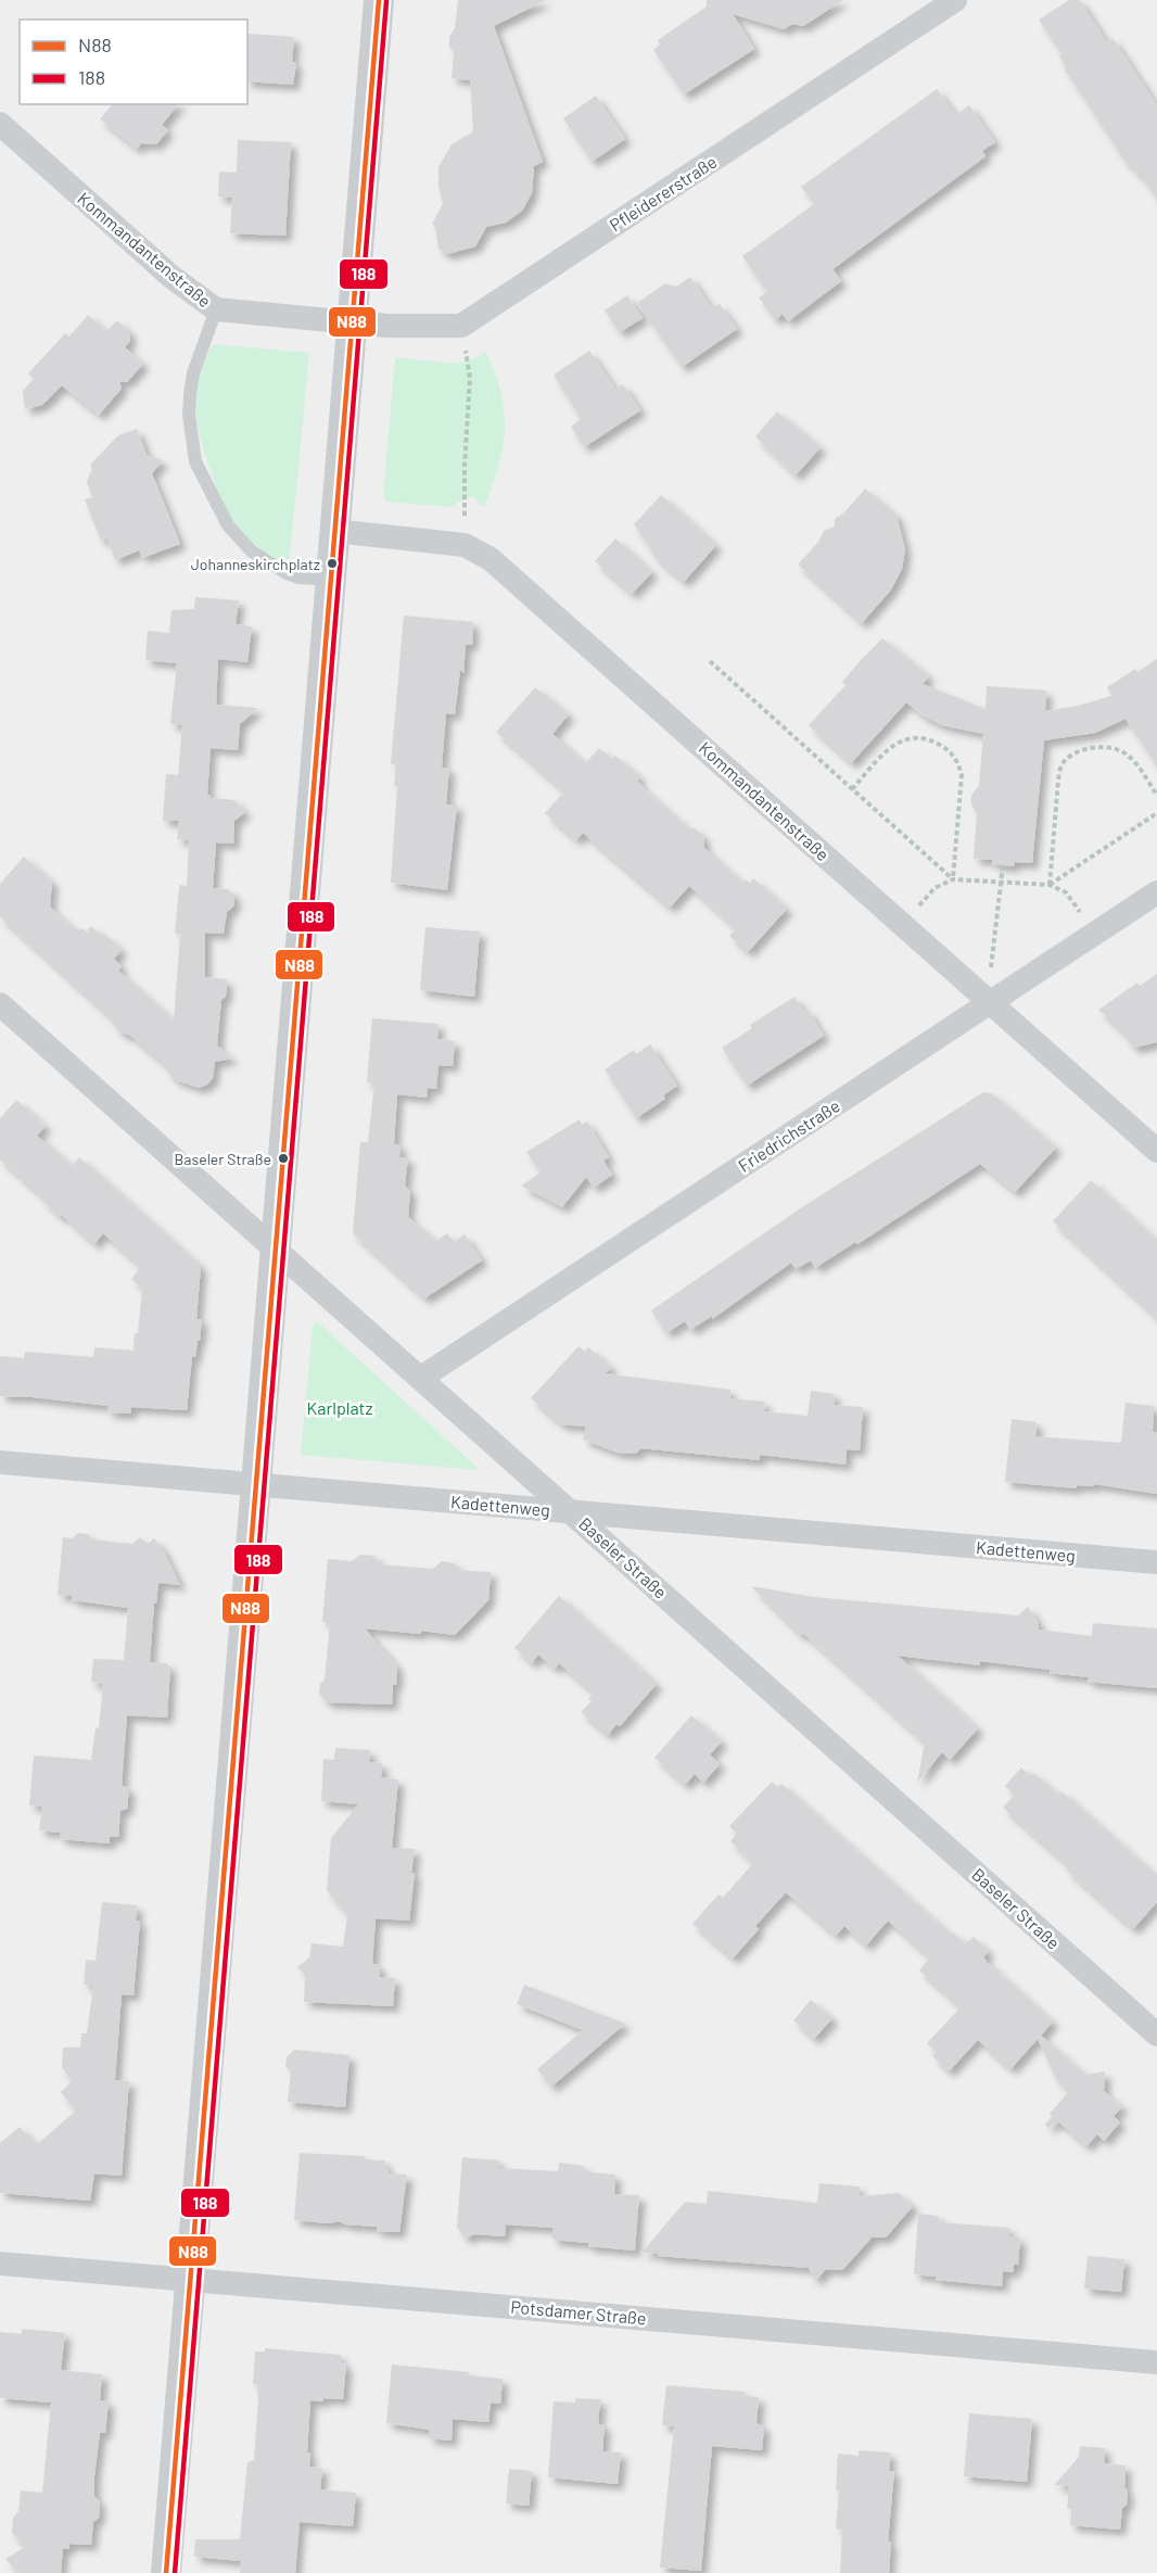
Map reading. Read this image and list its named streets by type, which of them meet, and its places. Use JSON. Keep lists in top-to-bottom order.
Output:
{
  "streets": {
    "street": [
      "Pfleidererstraße",
      "Kommandantenstraße",
      "Friedrichstraße",
      "Kadettenweg",
      "Baseler Straße",
      "Potsdamer Straße"
    ]
  },
  "crossings": [
    ["Kommandantenstraße", "Friedrichstraße"],
    ["Friedrichstraße", "Baseler Straße"],
    ["Kadettenweg", "Baseler Straße"]
  ],
  "parks": ["Karlplatz"],
  "places": ["Johanneskirchplatz", "Baseler Straße"],
  "lines": ["transit line N88", "transit line 188"],
  "legend": ["N88", "188"]
}
